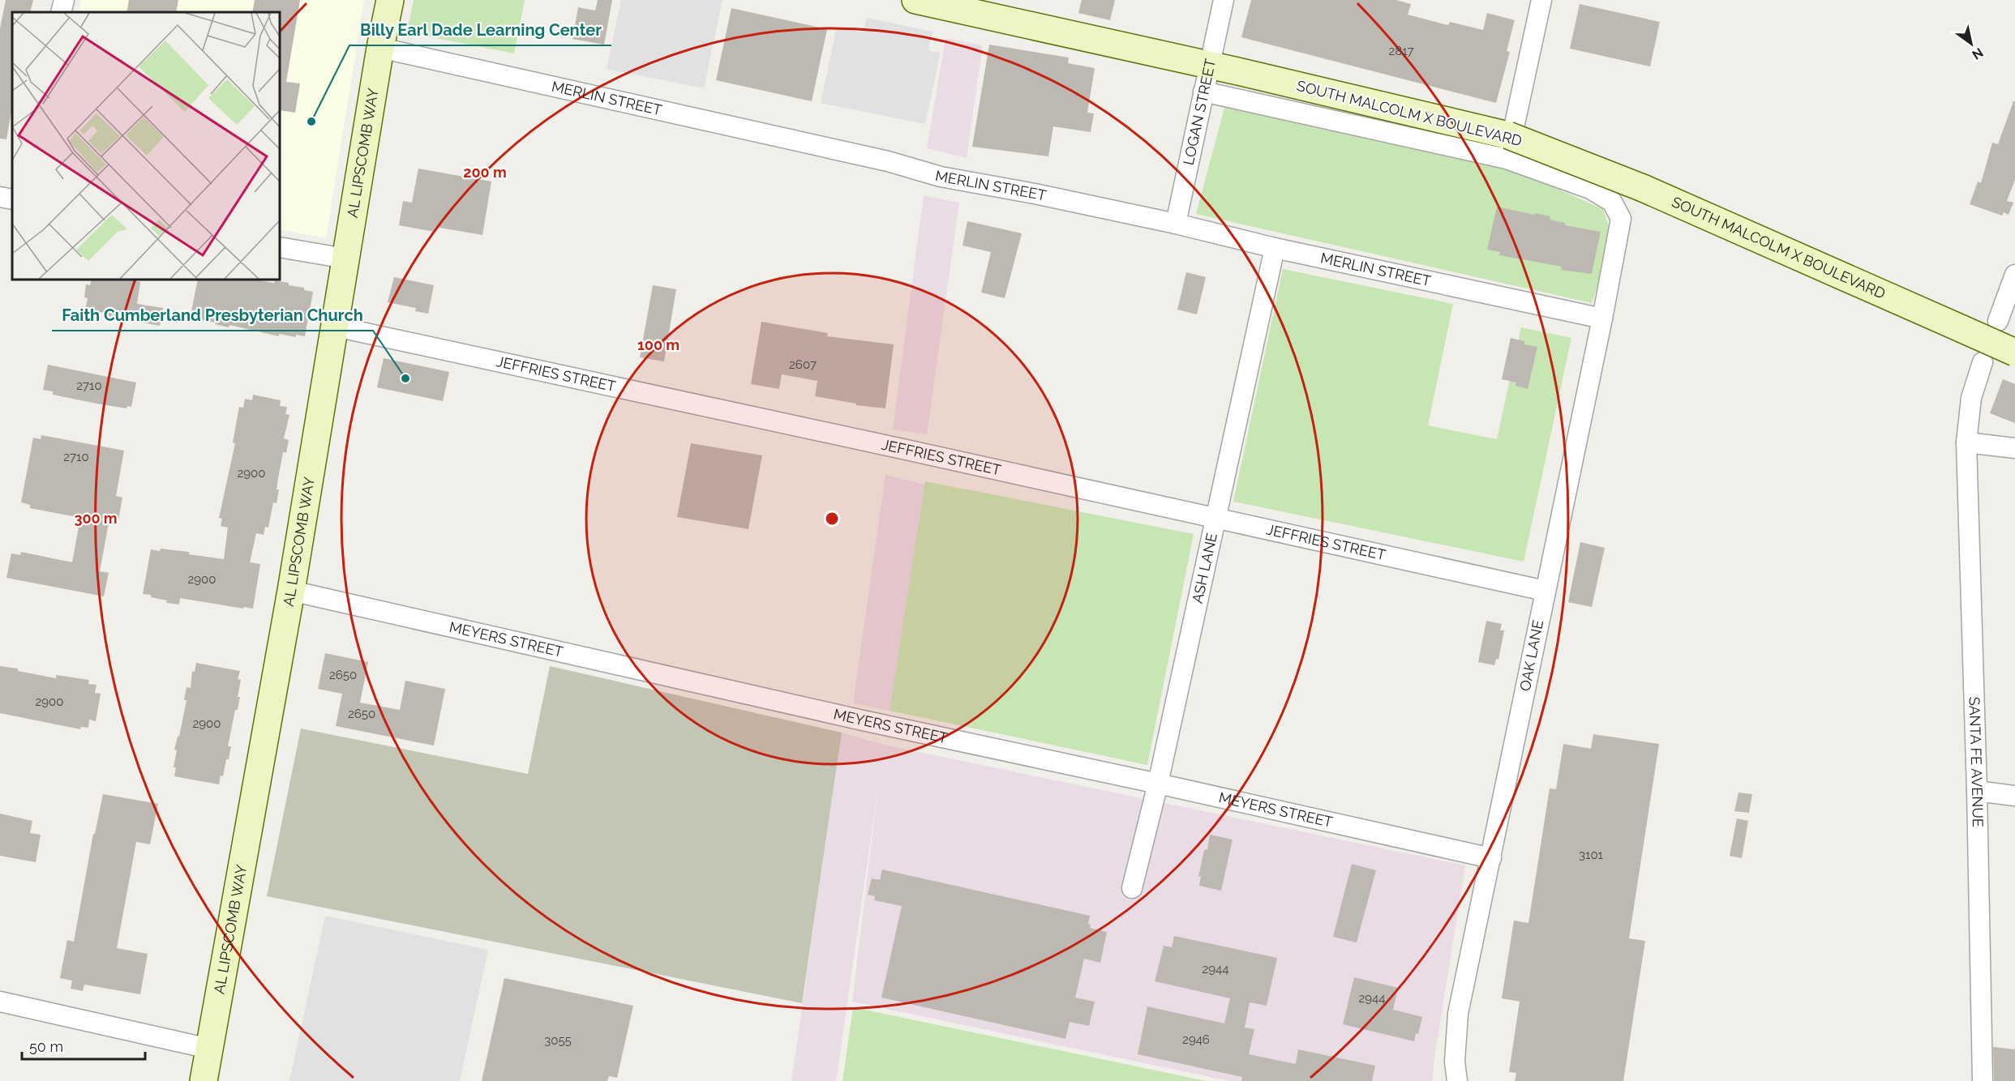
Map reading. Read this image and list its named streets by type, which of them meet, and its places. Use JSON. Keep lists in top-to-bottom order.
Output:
{
  "streets": {
    "street": [
      "MERLIN STREET",
      "LOGAN STREET",
      "SOUTH MALCOLM X BOULEVARD",
      "AL LIPSCOMB WAY",
      "JEFFRIES STREET",
      "ASH LANE",
      "MEYERS STREET",
      "OAK LANE",
      "SANTA FE AVENUE"
    ]
  },
  "crossings": [
    ["MERLIN STREET", "LOGAN STREET"],
    ["MERLIN STREET", "AL LIPSCOMB WAY"],
    ["MERLIN STREET", "ASH LANE"],
    ["MERLIN STREET", "OAK LANE"],
    ["LOGAN STREET", "SOUTH MALCOLM X BOULEVARD"],
    ["AL LIPSCOMB WAY", "JEFFRIES STREET"],
    ["AL LIPSCOMB WAY", "MEYERS STREET"],
    ["JEFFRIES STREET", "ASH LANE"],
    ["JEFFRIES STREET", "OAK LANE"],
    ["ASH LANE", "MEYERS STREET"],
    ["MEYERS STREET", "OAK LANE"]
  ],
  "places": ["Billy Earl Dade Learning Center", "Faith Cumberland Presbyterian Church"],
  "house_numbers": [
    "2817",
    "2607",
    "2710",
    "2710",
    "2900",
    "2900",
    "2650",
    "2900",
    "2650",
    "2900",
    "3101",
    "2944",
    "2944",
    "2946",
    "3055"
  ],
  "scale_bar": "50 m",
  "north": "bottom right",
  "rings": ["200 m", "100 m", "300 m"]
}
